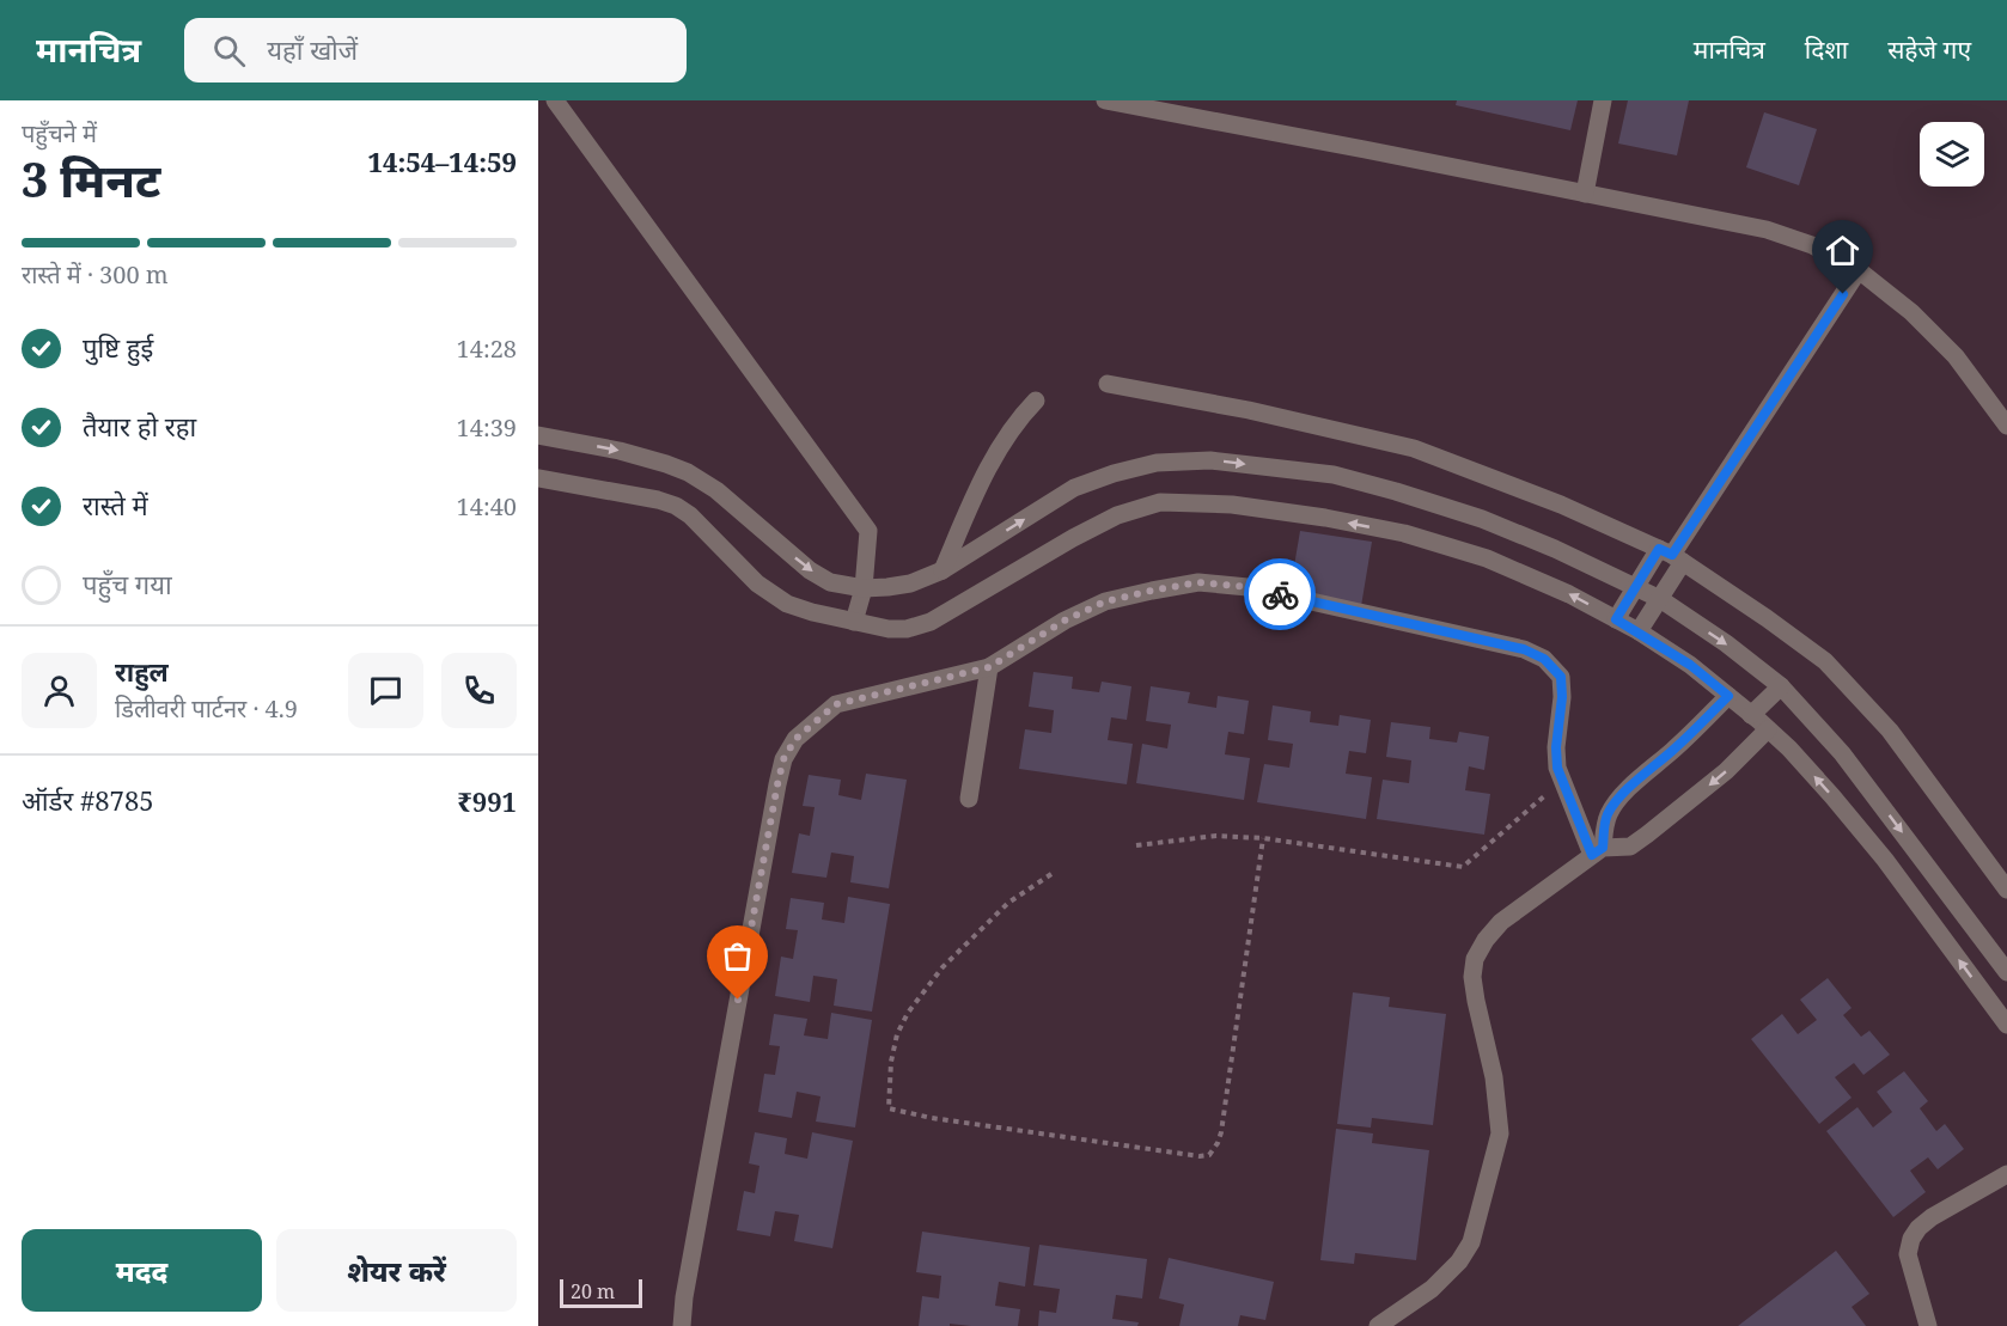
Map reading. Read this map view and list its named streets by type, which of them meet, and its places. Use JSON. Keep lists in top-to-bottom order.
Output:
{
  "scale_bar": "20 m",
  "page": {
    "header": "मानचित्र",
    "search": "यहाँ खोजें",
    "nav": ["मानचित्र", "दिशा", "सहेजे गए"],
    "heading": ["3 मिनट", "पहुँचने में", "14:54–14:59"],
    "panel": [
      "राहुल",
      "डिलीवरी पार्टनर · 4.9",
      "ऑर्डर #8785",
      "₹991"
    ],
    "bar": "रास्ते में · 300 m",
    "list": [
      ["पुष्टि हुई", "14:28"],
      ["तैयार हो रहा", "14:39"],
      ["रास्ते में", "14:40"],
      "पहुँच गया"
    ],
    "buttons": ["मदद", "शेयर करें"],
    "scale": "20 m"
  }
}
